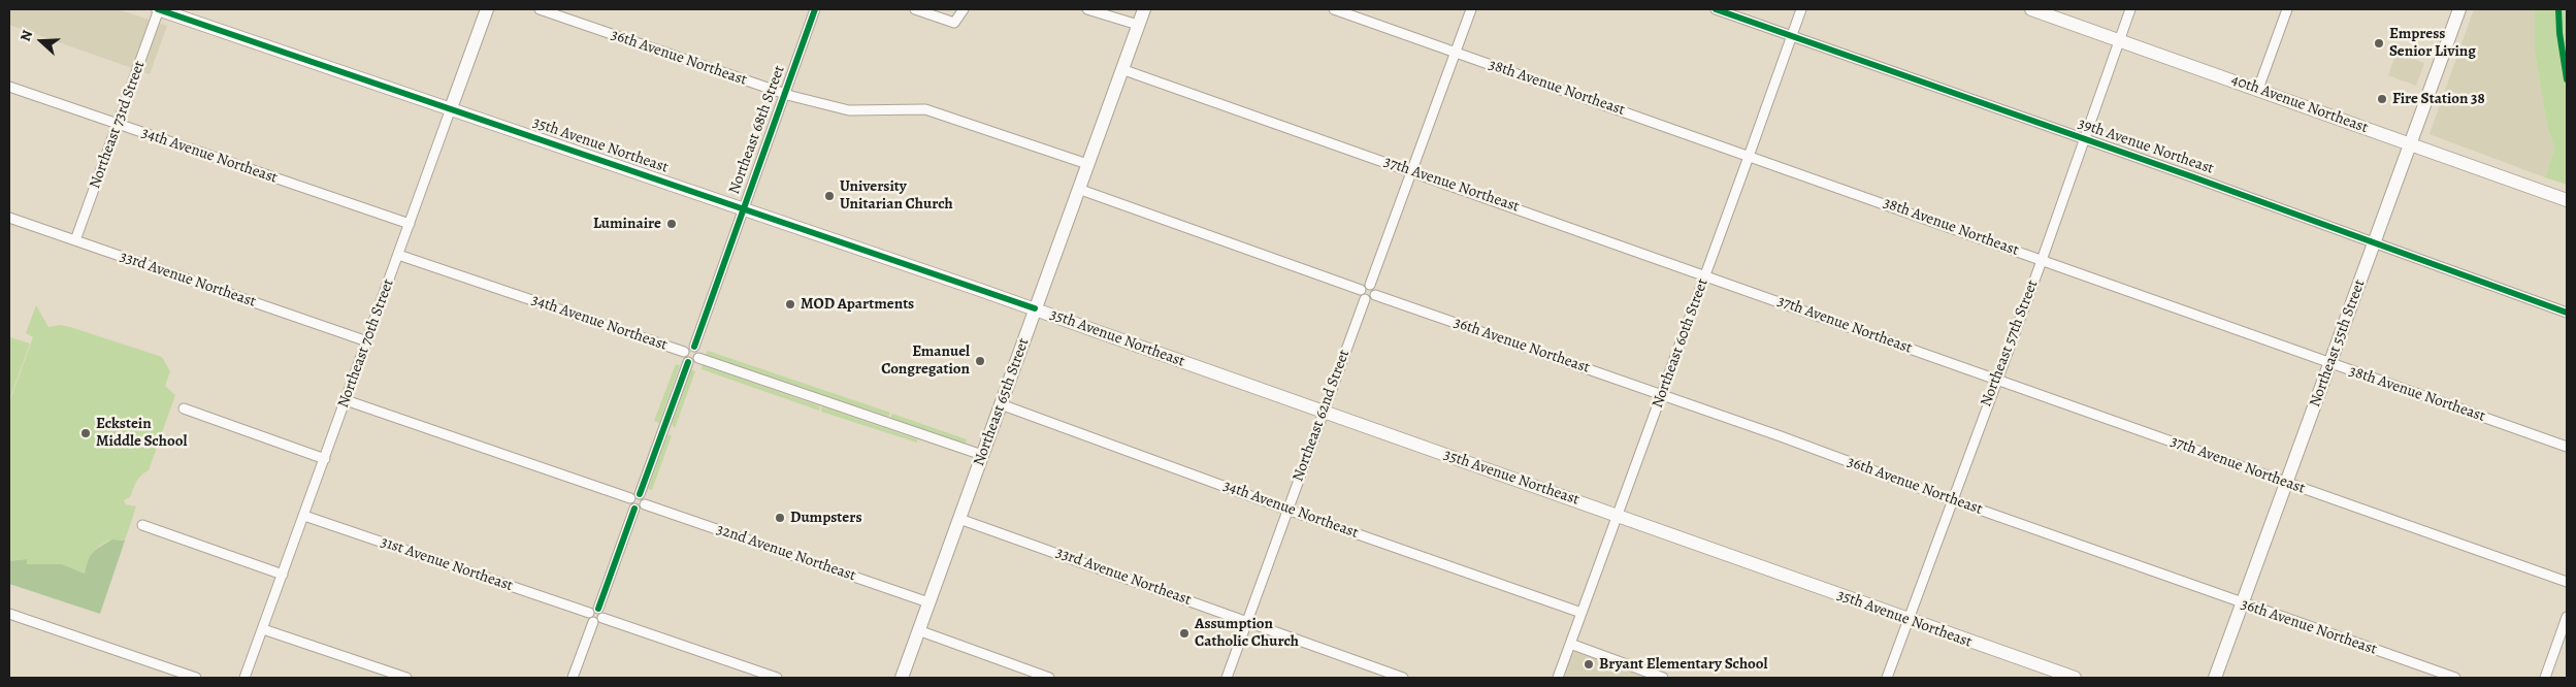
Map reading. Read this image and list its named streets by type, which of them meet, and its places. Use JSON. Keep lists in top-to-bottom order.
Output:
{
  "streets": {
    "main road": [
      "40th Avenue Northeast",
      "35th Avenue Northeast",
      "Northeast 70th Street",
      "Northeast 55th Street",
      "Northeast 65th Street"
    ],
    "street": [
      "36th Avenue Northeast",
      "38th Avenue Northeast",
      "Northeast 73rd Street",
      "Northeast 68th Street",
      "39th Avenue Northeast",
      "34th Avenue Northeast",
      "37th Avenue Northeast",
      "33rd Avenue Northeast",
      "Northeast 60th Street",
      "Northeast 57th Street",
      "Northeast 62nd Street",
      "32nd Avenue Northeast",
      "31st Avenue Northeast"
    ]
  },
  "crossings": [
    ["36th Avenue Northeast", "Northeast 68th Street"],
    ["36th Avenue Northeast", "Northeast 60th Street"],
    ["36th Avenue Northeast", "Northeast 57th Street"],
    ["36th Avenue Northeast", "Northeast 55th Street"],
    ["36th Avenue Northeast", "Northeast 65th Street"],
    ["36th Avenue Northeast", "Northeast 62nd Street"],
    ["38th Avenue Northeast", "Northeast 60th Street"],
    ["38th Avenue Northeast", "Northeast 57th Street"],
    ["38th Avenue Northeast", "Northeast 55th Street"],
    ["40th Avenue Northeast", "Northeast 57th Street"],
    ["40th Avenue Northeast", "Northeast 55th Street"],
    ["Northeast 73rd Street", "35th Avenue Northeast"],
    ["Northeast 73rd Street", "34th Avenue Northeast"],
    ["Northeast 73rd Street", "33rd Avenue Northeast"],
    ["Northeast 68th Street", "35th Avenue Northeast"],
    ["Northeast 68th Street", "34th Avenue Northeast"],
    ["35th Avenue Northeast", "Northeast 70th Street"],
    ["35th Avenue Northeast", "Northeast 60th Street"],
    ["35th Avenue Northeast", "Northeast 57th Street"],
    ["35th Avenue Northeast", "Northeast 65th Street"],
    ["35th Avenue Northeast", "Northeast 62nd Street"],
    ["39th Avenue Northeast", "Northeast 60th Street"],
    ["39th Avenue Northeast", "Northeast 57th Street"],
    ["39th Avenue Northeast", "Northeast 55th Street"],
    ["34th Avenue Northeast", "Northeast 70th Street"],
    ["34th Avenue Northeast", "Northeast 60th Street"],
    ["34th Avenue Northeast", "Northeast 65th Street"],
    ["34th Avenue Northeast", "Northeast 62nd Street"],
    ["37th Avenue Northeast", "Northeast 60th Street"],
    ["37th Avenue Northeast", "Northeast 57th Street"],
    ["37th Avenue Northeast", "Northeast 55th Street"],
    ["37th Avenue Northeast", "Northeast 65th Street"],
    ["33rd Avenue Northeast", "Northeast 70th Street"],
    ["33rd Avenue Northeast", "Northeast 65th Street"],
    ["33rd Avenue Northeast", "Northeast 62nd Street"],
    ["Northeast 70th Street", "31st Avenue Northeast"],
    ["Northeast 65th Street", "32nd Avenue Northeast"]
  ],
  "places": [
    "Empress Senior Living",
    "Fire Station 38",
    "University Unitarian Church",
    "Luminaire",
    "MOD Apartments",
    "Emanuel Congregation",
    "Eckstein Middle School",
    "Dumpsters",
    "Assumption Catholic Church",
    "Bryant Elementary School"
  ],
  "north": "left"
}
